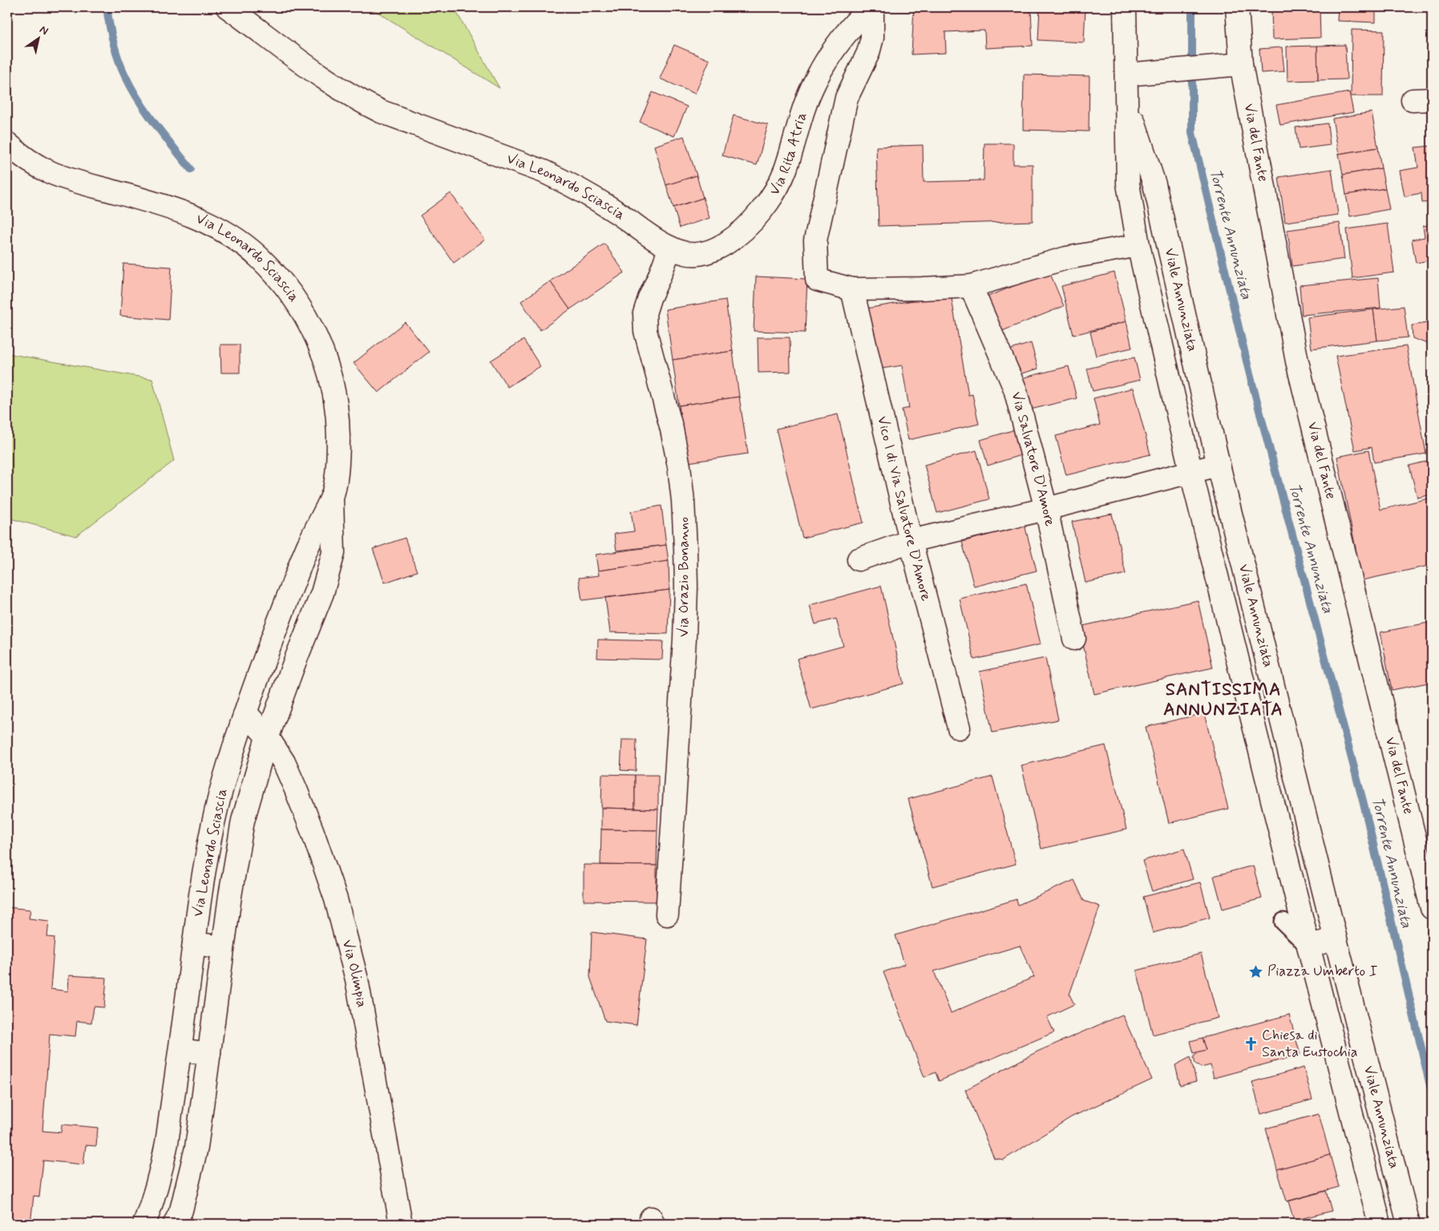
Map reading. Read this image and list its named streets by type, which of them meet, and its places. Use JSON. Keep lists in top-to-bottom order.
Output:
{
  "streets": {
    "street": [
      "Via del Fante",
      "Via Rita Atria",
      "Via Leonardo Sciascia",
      "Viale Annunziata",
      "Via Salvatore D'Amore",
      "Vico I di Via Salvatore D'Amore",
      "Via Orazio Bonanno",
      "Via Olimpia"
    ]
  },
  "crossings": [
    ["Via Rita Atria", "Via Leonardo Sciascia"],
    ["Via Rita Atria", "Via Orazio Bonanno"],
    ["Via Leonardo Sciascia", "Via Orazio Bonanno"],
    ["Via Leonardo Sciascia", "Via Olimpia"]
  ],
  "districts": ["SANTISSIMA ANNUNZIATA"],
  "water": ["Torrente Annunziata"],
  "places": {
    "place": ["Piazza Umberto I"],
    "church": ["Chiesa di Santa Eustochia"]
  },
  "north": "top right"
}
